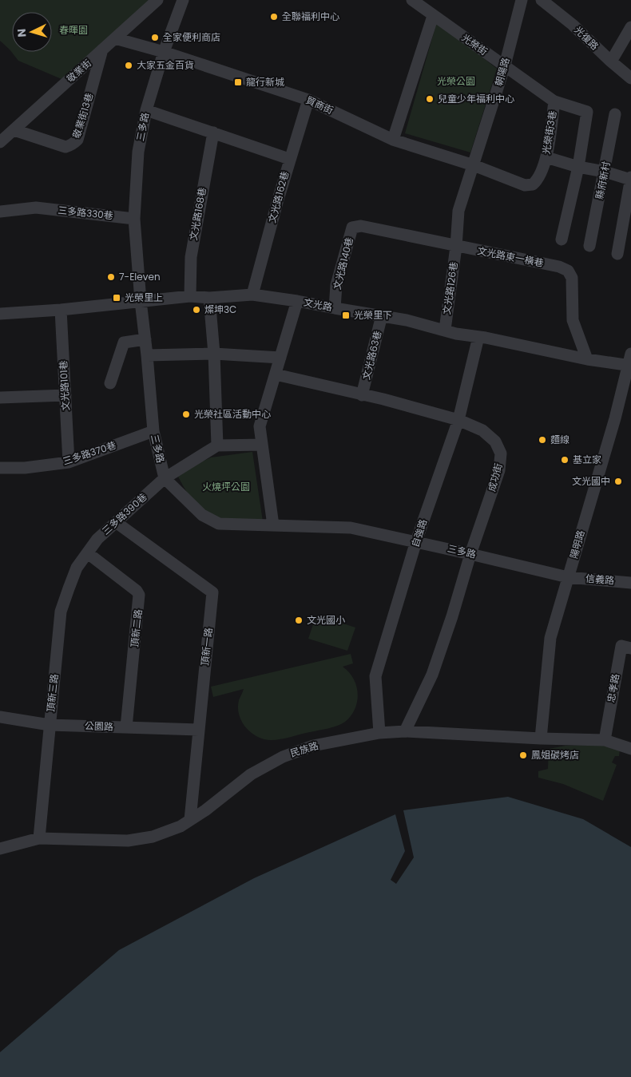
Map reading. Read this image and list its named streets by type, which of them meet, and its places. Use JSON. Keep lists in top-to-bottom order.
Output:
{
  "streets": {
    "street": [
      "光復路",
      "光榮街",
      "敬業街",
      "朝陽路",
      "貿商街",
      "敬業街13巷",
      "三多路",
      "光榮街3巷",
      "縣府新村",
      "文光路162巷",
      "三多路330巷",
      "文光路168巷",
      "文光路東一橫巷",
      "文光路140巷",
      "文光路126巷",
      "文光路",
      "文光路63巷",
      "文光路101巷",
      "三多路370巷",
      "成功街",
      "三多路390巷",
      "自強路",
      "陽明路",
      "信義路",
      "頂新二路",
      "頂新一路",
      "忠孝路",
      "頂新三路",
      "公園路",
      "民族路"
    ]
  },
  "crossings": [
    ["光榮街", "朝陽路"],
    ["光榮街", "光榮街3巷"],
    ["敬業街", "貿商街"],
    ["敬業街", "敬業街13巷"],
    ["朝陽路", "貿商街"],
    ["貿商街", "三多路"],
    ["貿商街", "光榮街3巷"],
    ["貿商街", "文光路162巷"],
    ["三多路", "三多路330巷"],
    ["三多路", "文光路"],
    ["三多路", "三多路370巷"],
    ["三多路", "成功街"],
    ["三多路", "三多路390巷"],
    ["三多路", "自強路"],
    ["三多路", "陽明路"],
    ["三多路", "信義路"],
    ["文光路162巷", "文光路"],
    ["文光路168巷", "文光路"],
    ["文光路東一橫巷", "文光路140巷"],
    ["文光路東一橫巷", "文光路126巷"],
    ["文光路東一橫巷", "文光路"],
    ["文光路140巷", "文光路"],
    ["文光路126巷", "文光路"],
    ["文光路", "文光路63巷"],
    ["文光路", "文光路101巷"],
    ["文光路", "自強路"],
    ["文光路", "陽明路"],
    ["文光路63巷", "成功街"],
    ["文光路101巷", "三多路370巷"],
    ["成功街", "自強路"],
    ["成功街", "民族路"],
    ["三多路390巷", "頂新二路"],
    ["三多路390巷", "頂新一路"],
    ["三多路390巷", "頂新三路"],
    ["自強路", "民族路"],
    ["陽明路", "信義路"],
    ["陽明路", "民族路"],
    ["頂新二路", "頂新三路"],
    ["頂新二路", "公園路"],
    ["頂新一路", "公園路"],
    ["頂新一路", "民族路"],
    ["忠孝路", "民族路"],
    ["頂新三路", "公園路"],
    ["頂新三路", "民族路"]
  ],
  "parks": ["春暉園", "光榮公園", "火燒坪公園"],
  "places": {
    "other": [
      "全聯福利中心",
      "全家便利商店",
      "大家五金百貨",
      "兒童少年福利中心",
      "7-Eleven",
      "燦坤3C",
      "光榮社區活動中心",
      "麵線",
      "基立家",
      "文光國中",
      "文光國小",
      "鳳姐碳烤店"
    ],
    "transit": ["龍行新城", "光榮里上", "光榮里下"]
  },
  "north": "left"
}
